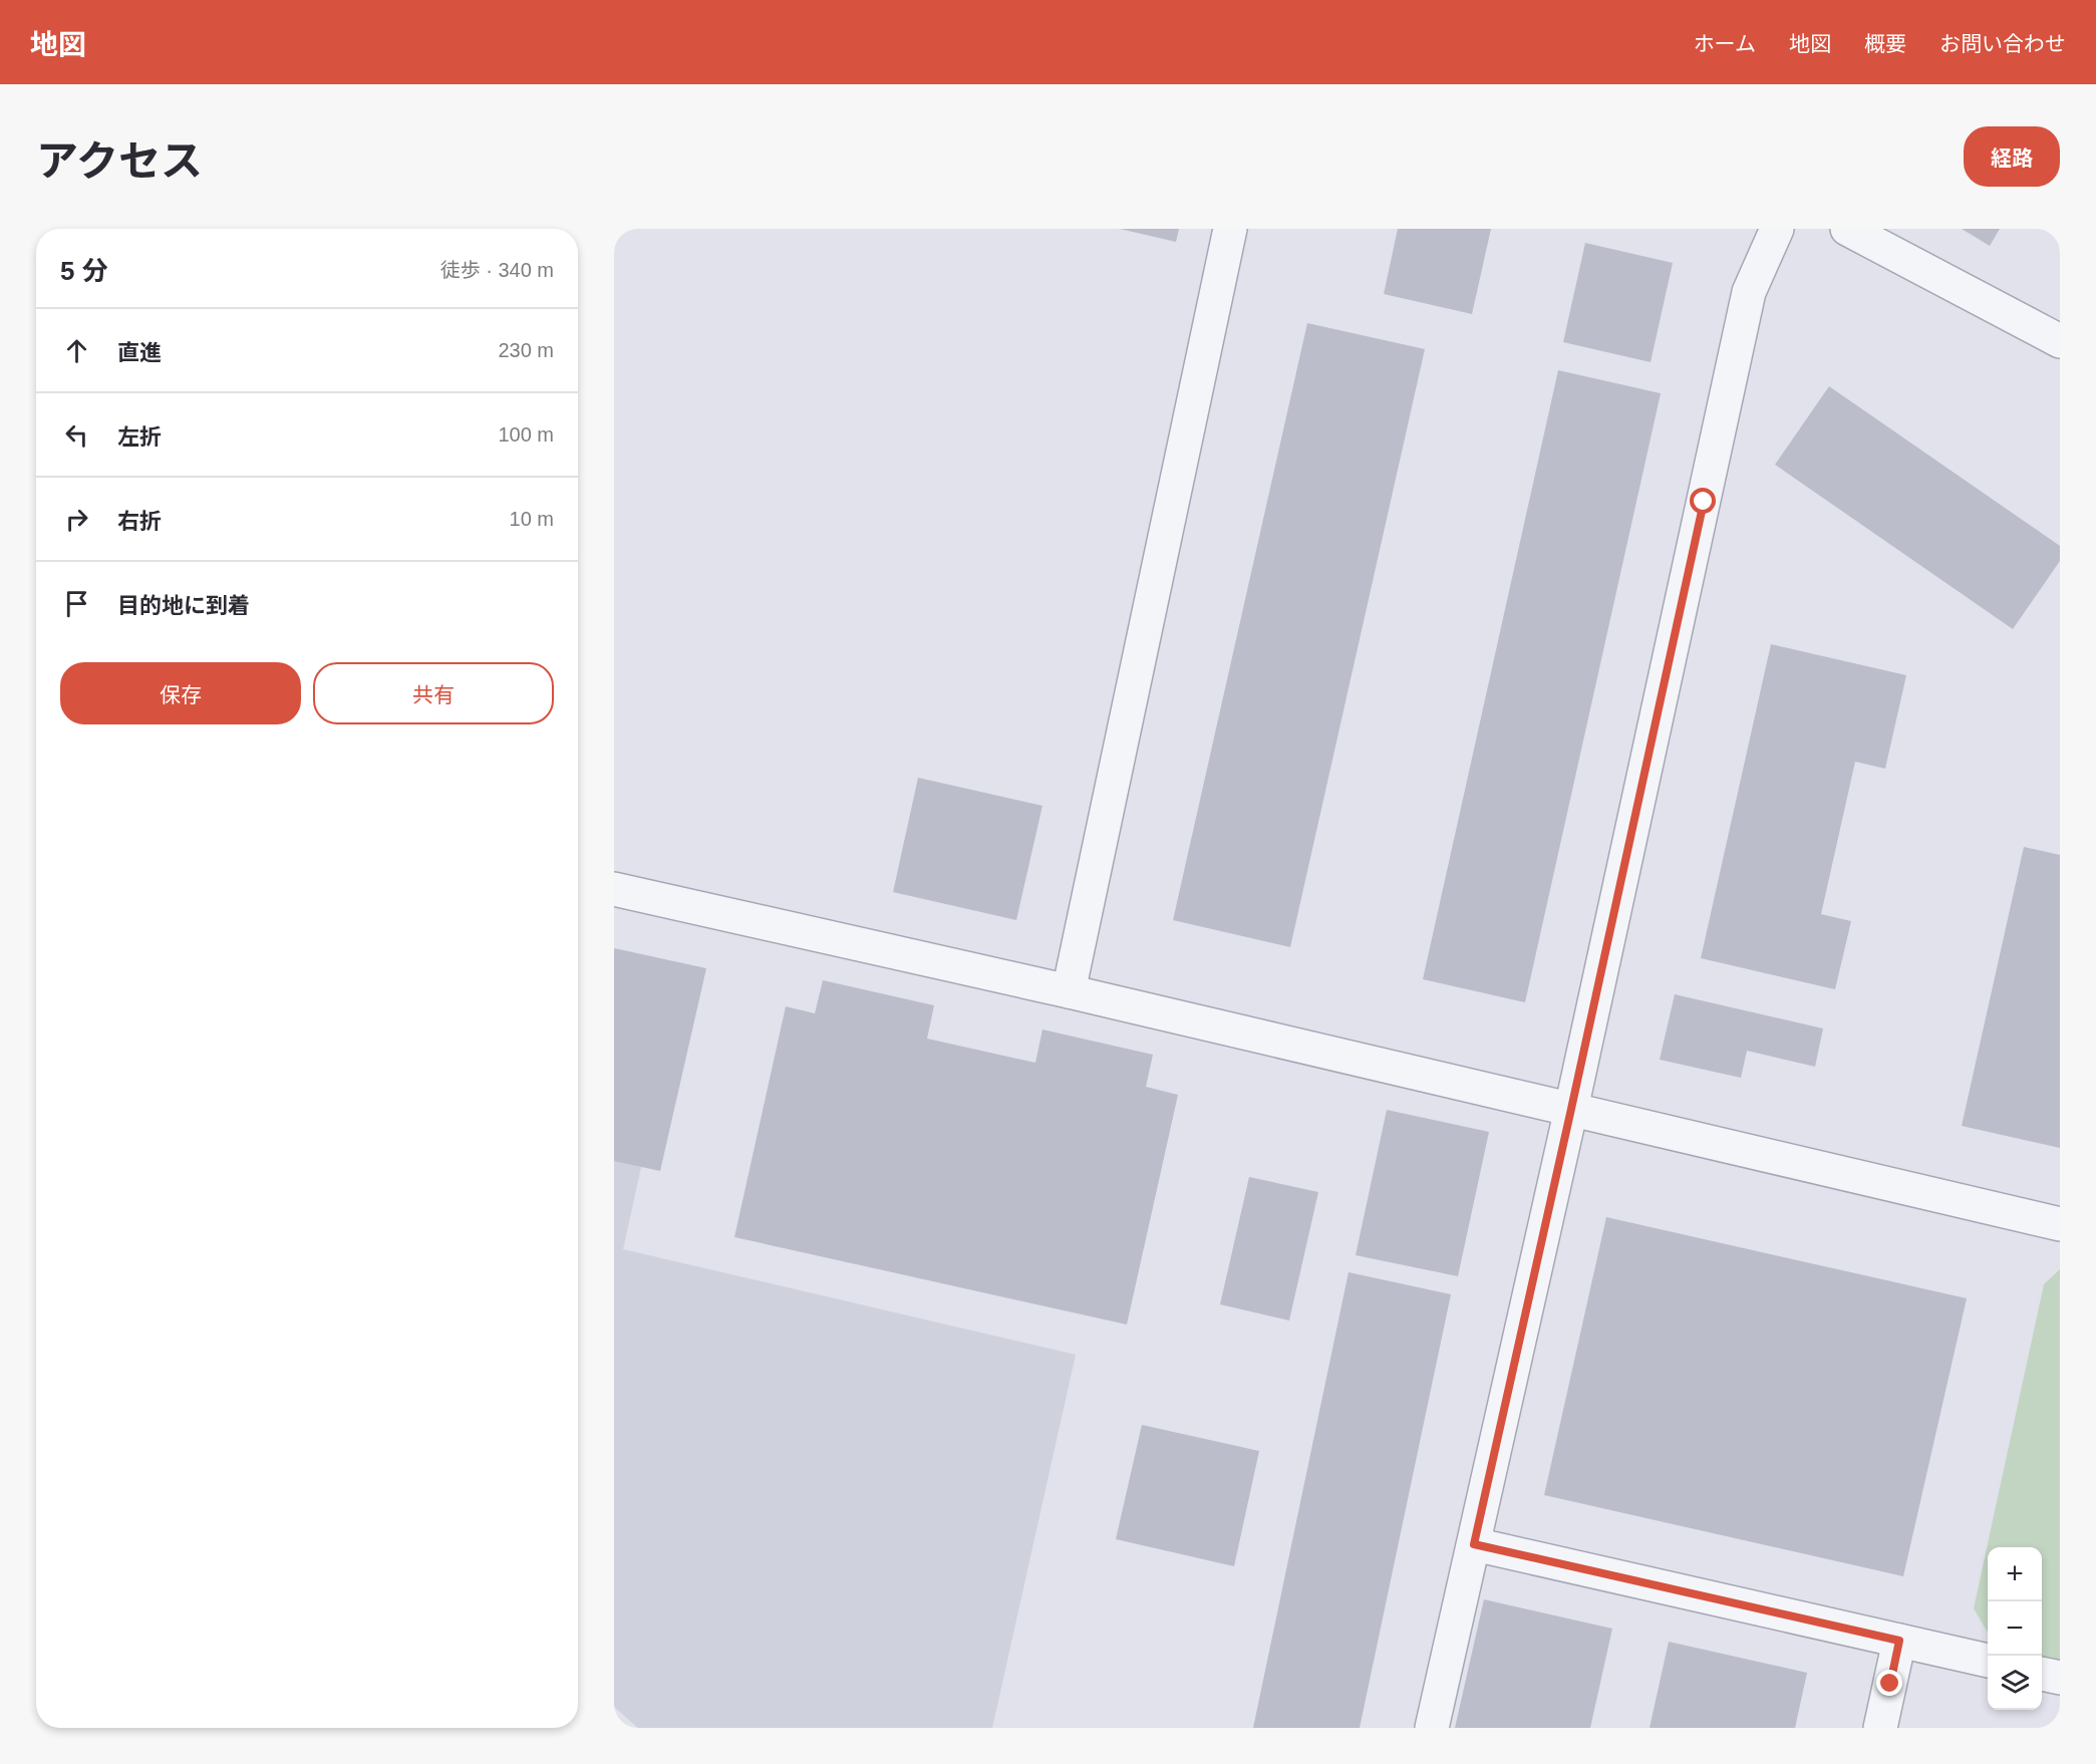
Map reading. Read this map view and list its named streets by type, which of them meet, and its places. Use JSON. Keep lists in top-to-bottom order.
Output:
{
  "page": {
    "header": "地図",
    "nav": [
      "ホーム",
      "地図",
      "概要",
      "お問い合わせ"
    ],
    "title": "アクセス",
    "buttons": [
      "経路",
      ["保存", "共有"]
    ],
    "heading": ["5 分", "徒歩 · 340 m"],
    "list": [
      ["直進", "230 m"],
      ["左折", "100 m"],
      ["右折", "10 m"],
      "目的地に到着"
    ],
    "map_buttons": ["+", "−"]
  }
}
